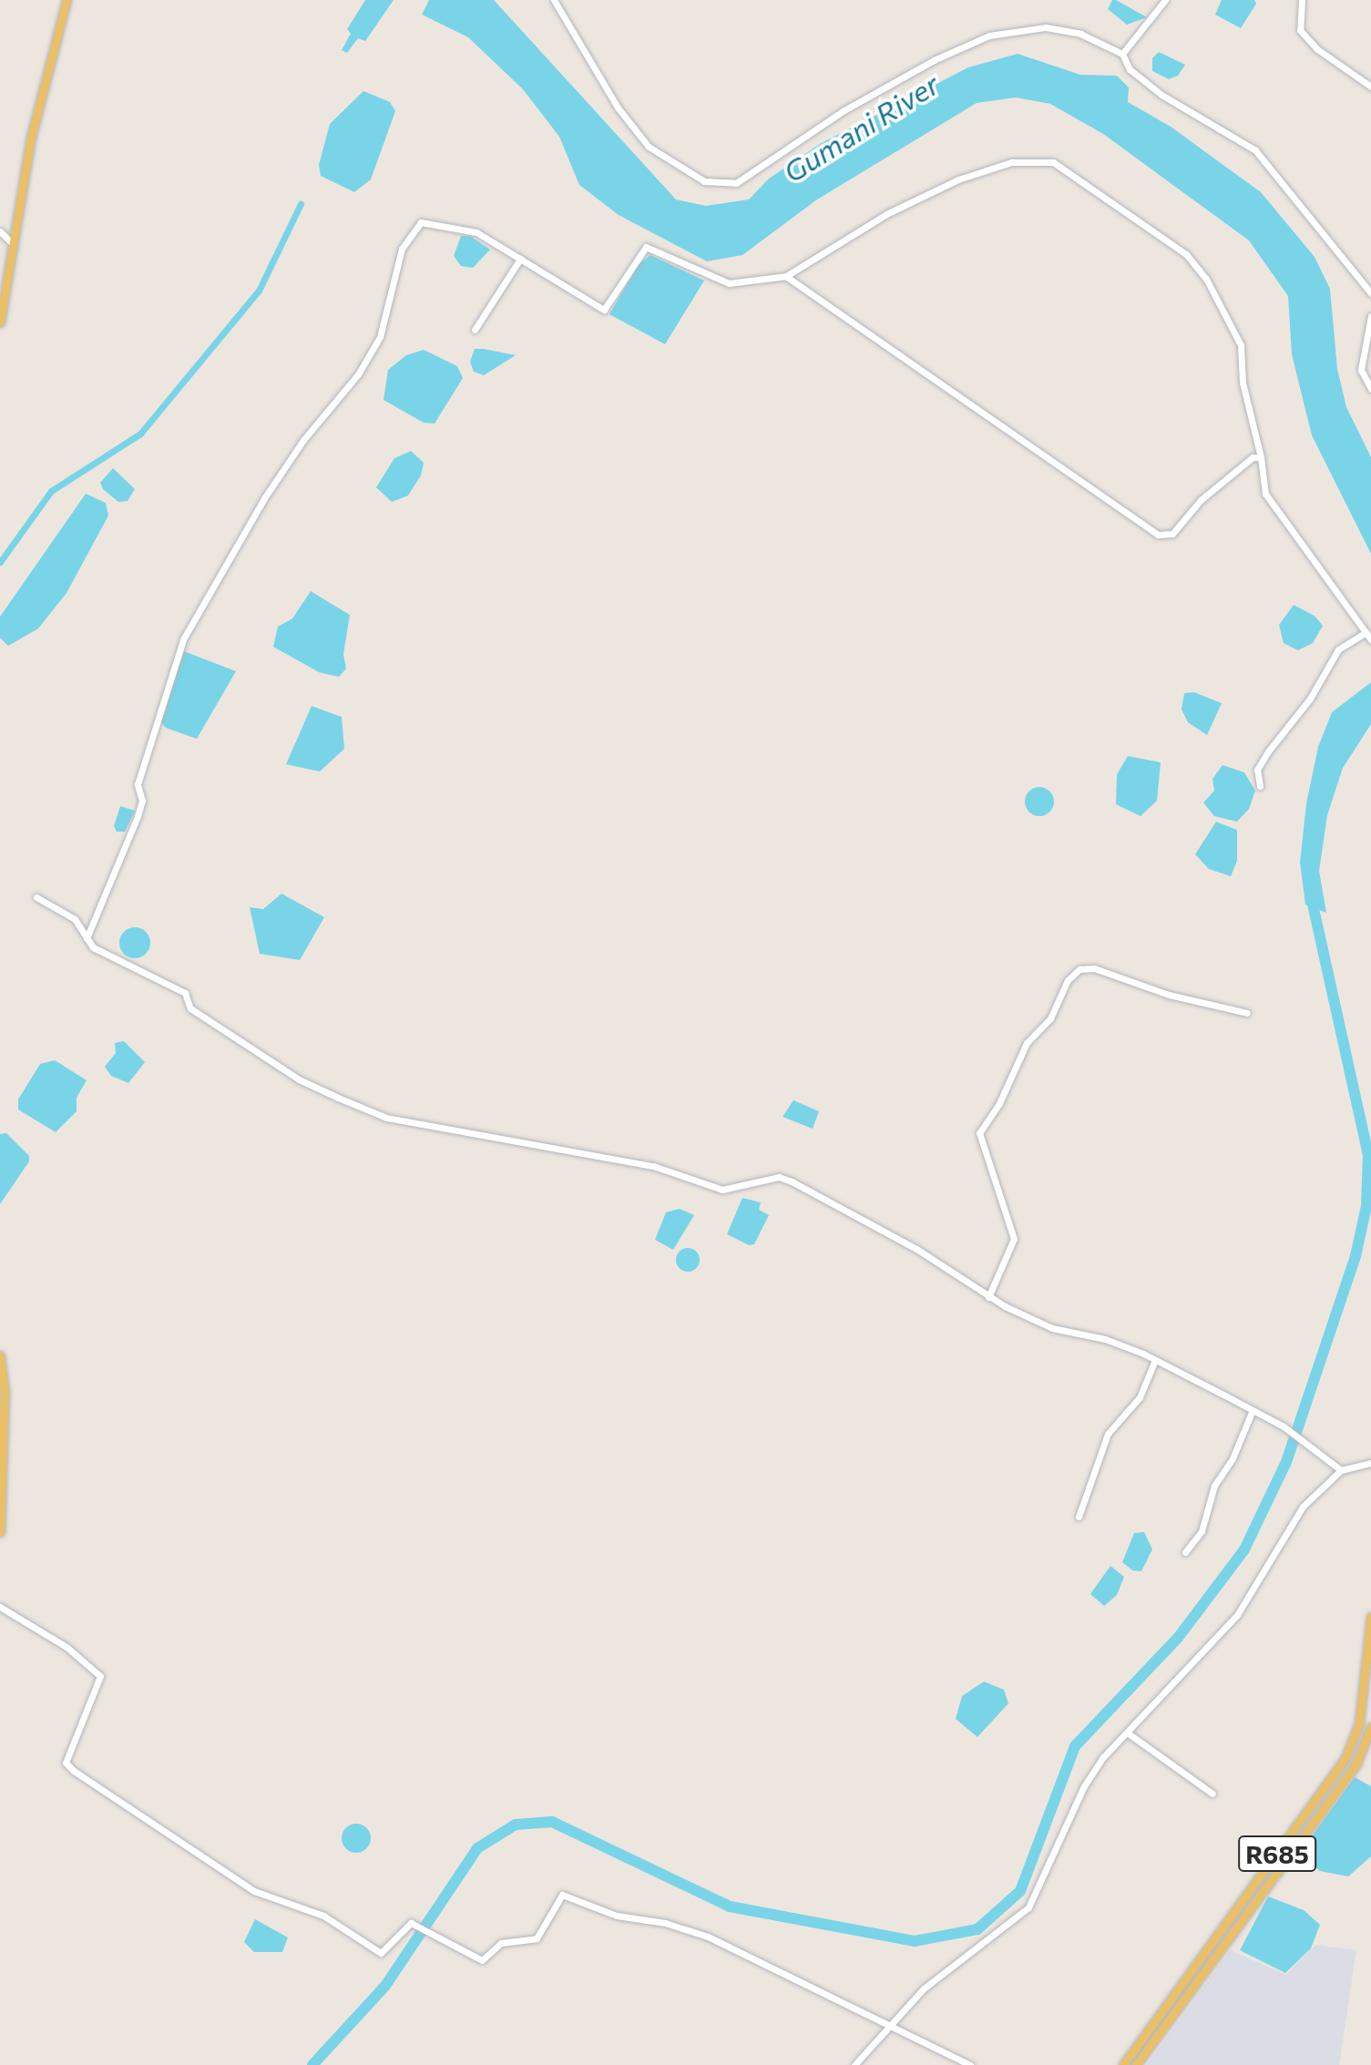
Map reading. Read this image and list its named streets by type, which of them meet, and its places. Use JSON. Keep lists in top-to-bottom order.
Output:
{
  "streets": {
    "main road": ["R685"]
  },
  "water": ["Gumani River"]
}
